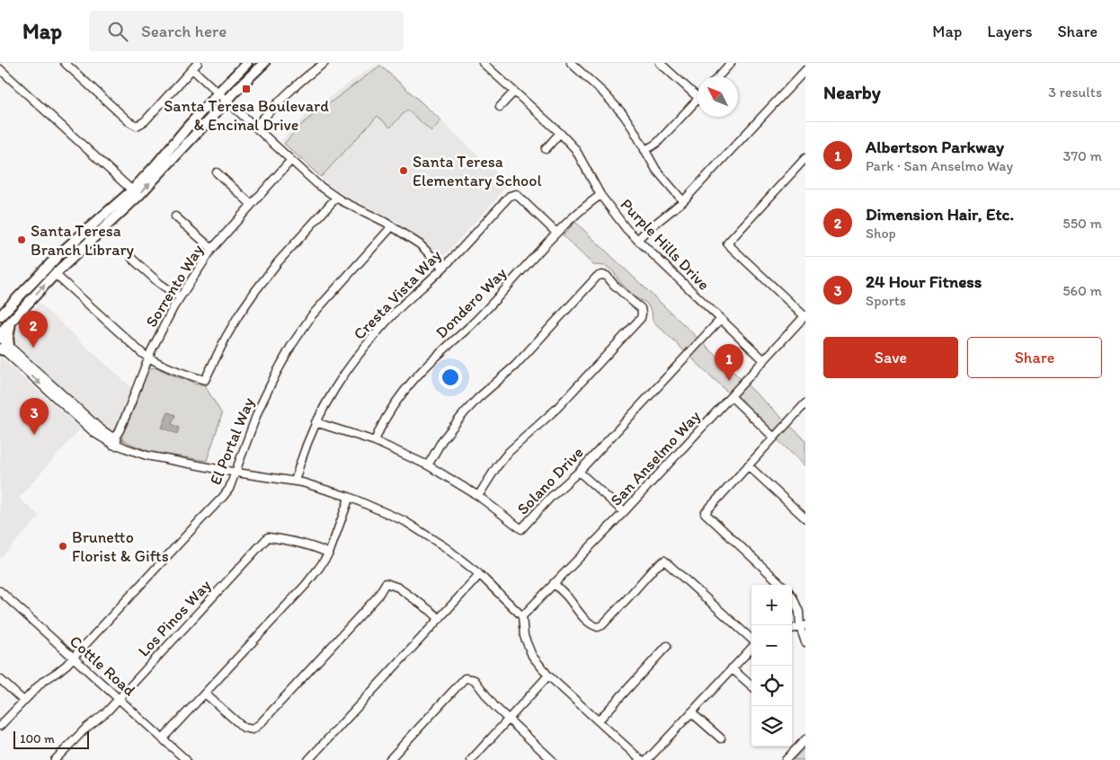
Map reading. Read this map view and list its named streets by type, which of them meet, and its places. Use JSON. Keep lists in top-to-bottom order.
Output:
{
  "streets": {
    "street": [
      "Purple Hills Drive",
      "Sorrento Way",
      "Cresta Vista Way",
      "Dondero Way",
      "El Portal Way",
      "San Anselmo Way",
      "Solano Drive",
      "Los Pinos Way",
      "Cottle Road"
    ]
  },
  "crossings": [
    ["Purple Hills Drive", "Dondero Way"],
    ["Purple Hills Drive", "San Anselmo Way"],
    ["Purple Hills Drive", "Solano Drive"],
    ["Cresta Vista Way", "Dondero Way"],
    ["Cresta Vista Way", "Solano Drive"],
    ["Dondero Way", "Solano Drive"],
    ["El Portal Way", "Cottle Road"],
    ["Los Pinos Way", "Cottle Road"]
  ],
  "places": {
    "transit": ["Santa Teresa Boulevard & Encinal Drive"],
    "other": ["Santa Teresa Elementary School", "Santa Teresa Branch Library", "Brunetto Florist & Gifts"]
  },
  "scale_bar": "100 m",
  "north": "top left",
  "page": {
    "header": "Map",
    "search": "Search here",
    "nav": ["Map", "Layers", "Share"],
    "heading": ["Nearby", "3 results"],
    "list": [
      {
        "mark": "1",
        "name": "Albertson Parkway",
        "note": "Park · San Anselmo Way",
        "value": "370 m"
      },
      {
        "mark": "2",
        "name": "Dimension Hair, Etc.",
        "note": "Shop",
        "value": "550 m"
      },
      {
        "mark": "3",
        "name": "24 Hour Fitness",
        "note": "Sports",
        "value": "560 m"
      }
    ],
    "pins": ["2", "1", "3"],
    "buttons": ["Save", "Share"],
    "map_buttons": ["+", "−"],
    "scale": "100 m"
  }
}
